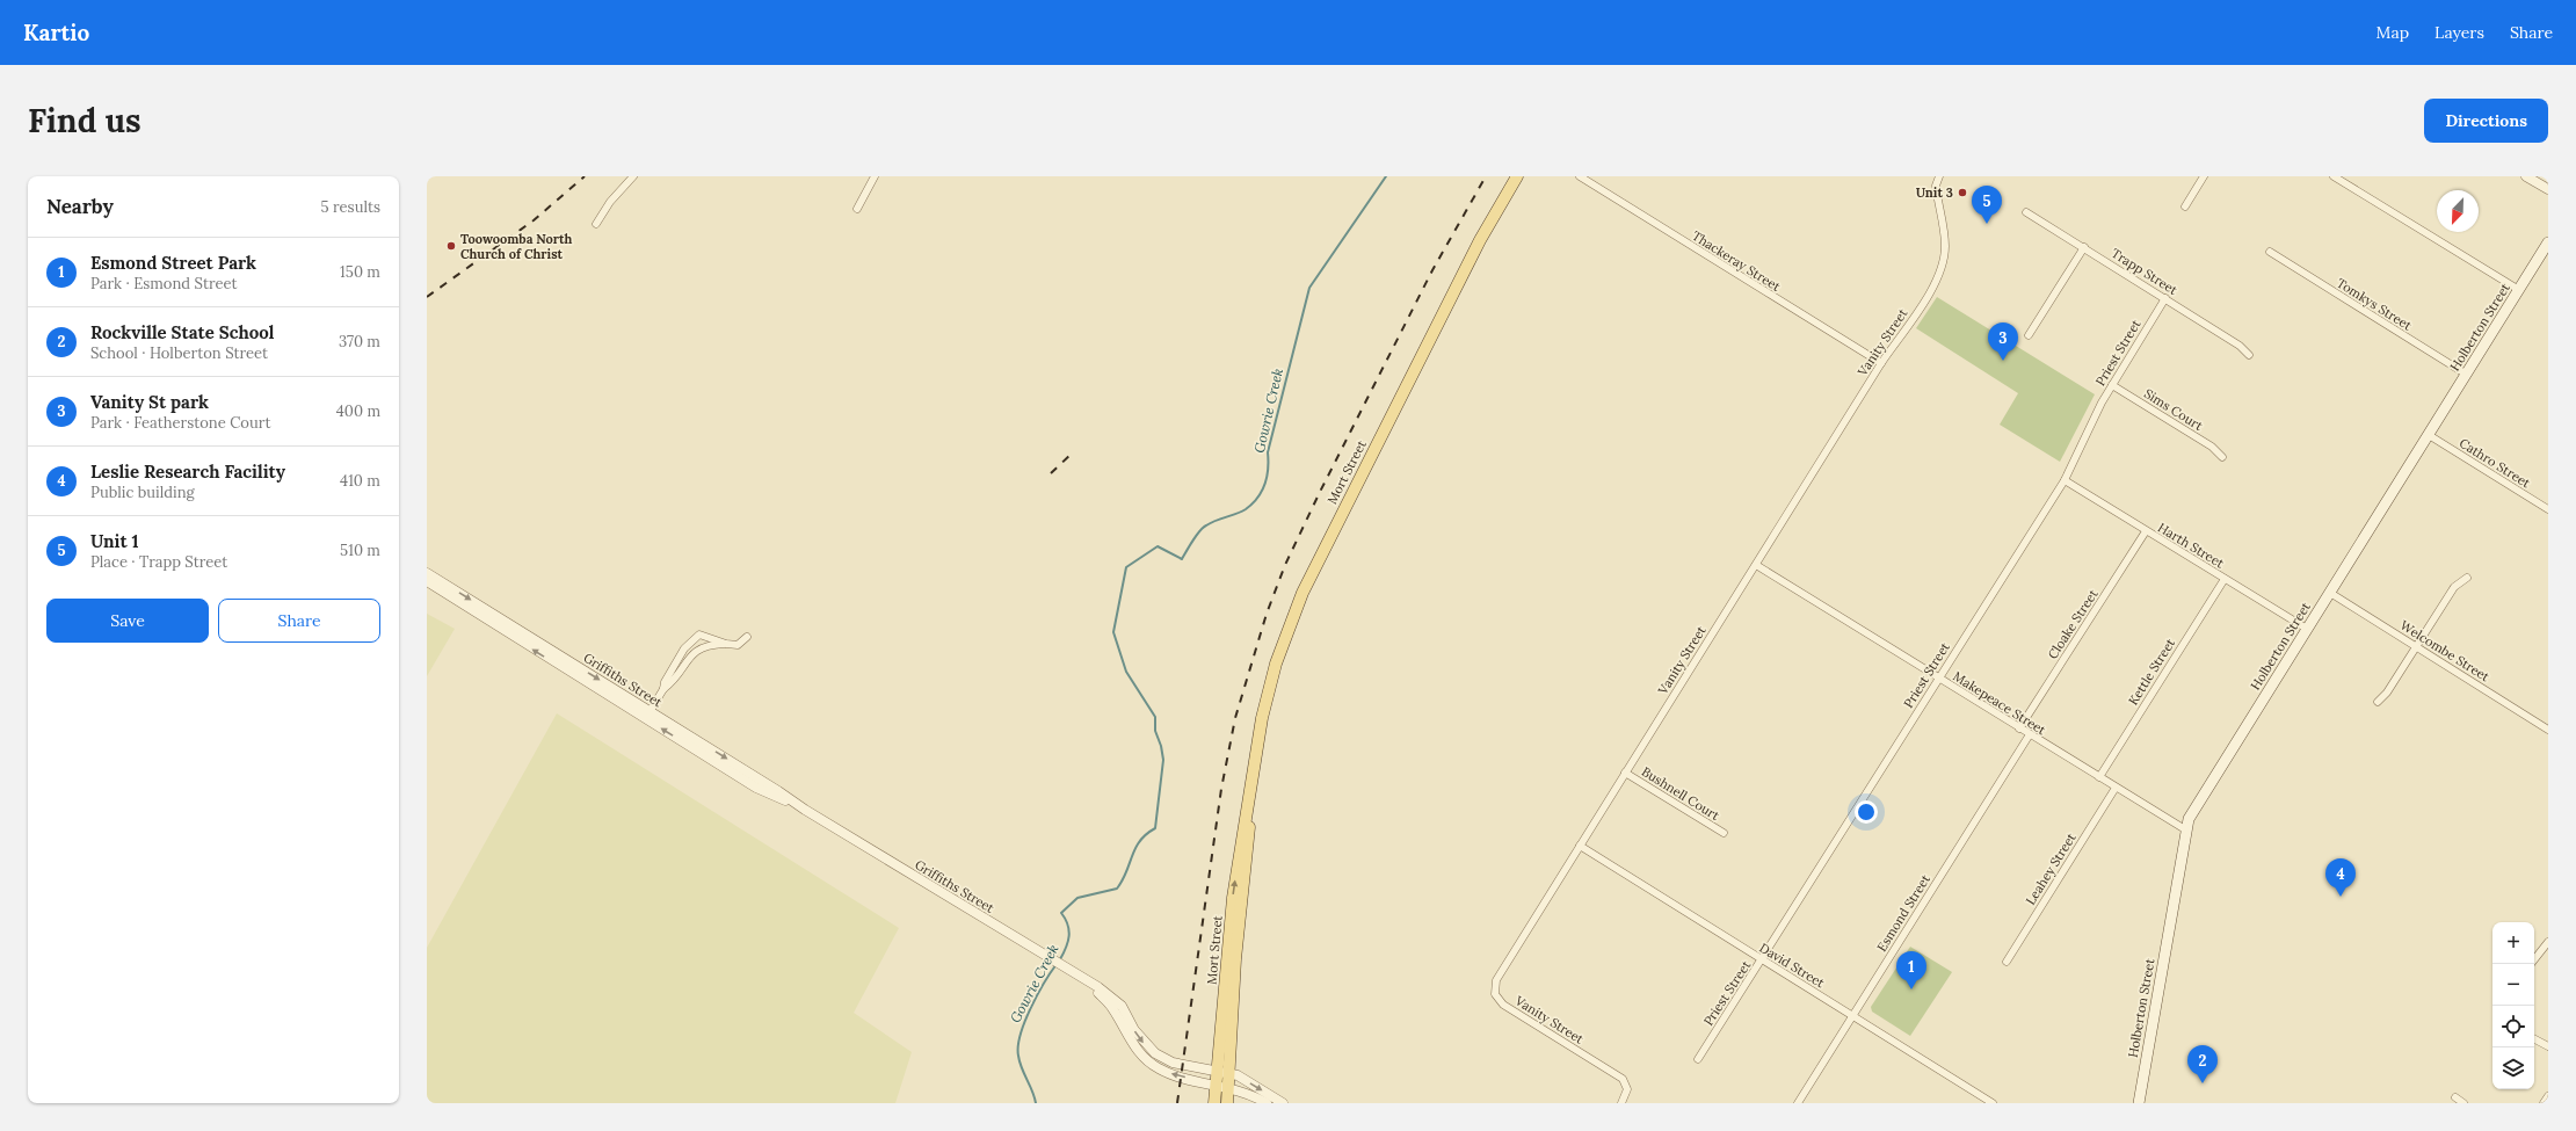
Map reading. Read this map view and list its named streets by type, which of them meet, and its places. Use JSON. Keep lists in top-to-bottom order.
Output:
{
  "streets": {
    "main road": ["Holberton Street", "Mort Street"],
    "street": [
      "Thackeray Street",
      "Trapp Street",
      "Tomkys Street",
      "Vanity Street",
      "Priest Street",
      "Sims Court",
      "Cathro Street",
      "Harth Street",
      "Cloake Street",
      "Welcombe Street",
      "Kettle Street",
      "Griffiths Street",
      "Makepeace Street",
      "Bushnell Court",
      "Leahey Street",
      "Esmond Street",
      "David Street"
    ]
  },
  "crossings": [
    ["Thackeray Street", "Vanity Street"],
    ["Trapp Street", "Priest Street"],
    ["Tomkys Street", "Holberton Street"],
    ["Holberton Street", "Cathro Street"],
    ["Holberton Street", "Harth Street"],
    ["Holberton Street", "Welcombe Street"],
    ["Holberton Street", "Makepeace Street"],
    ["Vanity Street", "Makepeace Street"],
    ["Vanity Street", "Bushnell Court"],
    ["Vanity Street", "David Street"],
    ["Priest Street", "Sims Court"],
    ["Priest Street", "Harth Street"],
    ["Priest Street", "Makepeace Street"],
    ["Priest Street", "David Street"],
    ["Mort Street", "Griffiths Street"],
    ["Harth Street", "Cloake Street"],
    ["Harth Street", "Kettle Street"],
    ["Cloake Street", "Makepeace Street"],
    ["Kettle Street", "Makepeace Street"],
    ["Makepeace Street", "Leahey Street"],
    ["Makepeace Street", "Esmond Street"],
    ["Esmond Street", "David Street"]
  ],
  "water": ["Gowrie Creek"],
  "places": ["Unit 3", "Toowoomba North Church of Christ"],
  "north": "bottom left",
  "page": {
    "header": "Kartio",
    "nav": ["Map", "Layers", "Share"],
    "buttons": [
      "Directions",
      ["Save", "Share"]
    ],
    "title": "Find us",
    "heading": ["Nearby", "5 results"],
    "pins": [
      "5",
      "3",
      "4",
      "1",
      "2"
    ],
    "list": [
      {
        "mark": "1",
        "name": "Esmond Street Park",
        "note": "Park · Esmond Street",
        "value": "150 m"
      },
      {
        "mark": "2",
        "name": "Rockville State School",
        "note": "School · Holberton Street",
        "value": "370 m"
      },
      {
        "mark": "3",
        "name": "Vanity St park",
        "note": "Park · Featherstone Court",
        "value": "400 m"
      },
      {
        "mark": "4",
        "name": "Leslie Research Facility",
        "note": "Public building",
        "value": "410 m"
      },
      {
        "mark": "5",
        "name": "Unit 1",
        "note": "Place · Trapp Street",
        "value": "510 m"
      }
    ],
    "map_buttons": ["+", "−"]
  }
}
